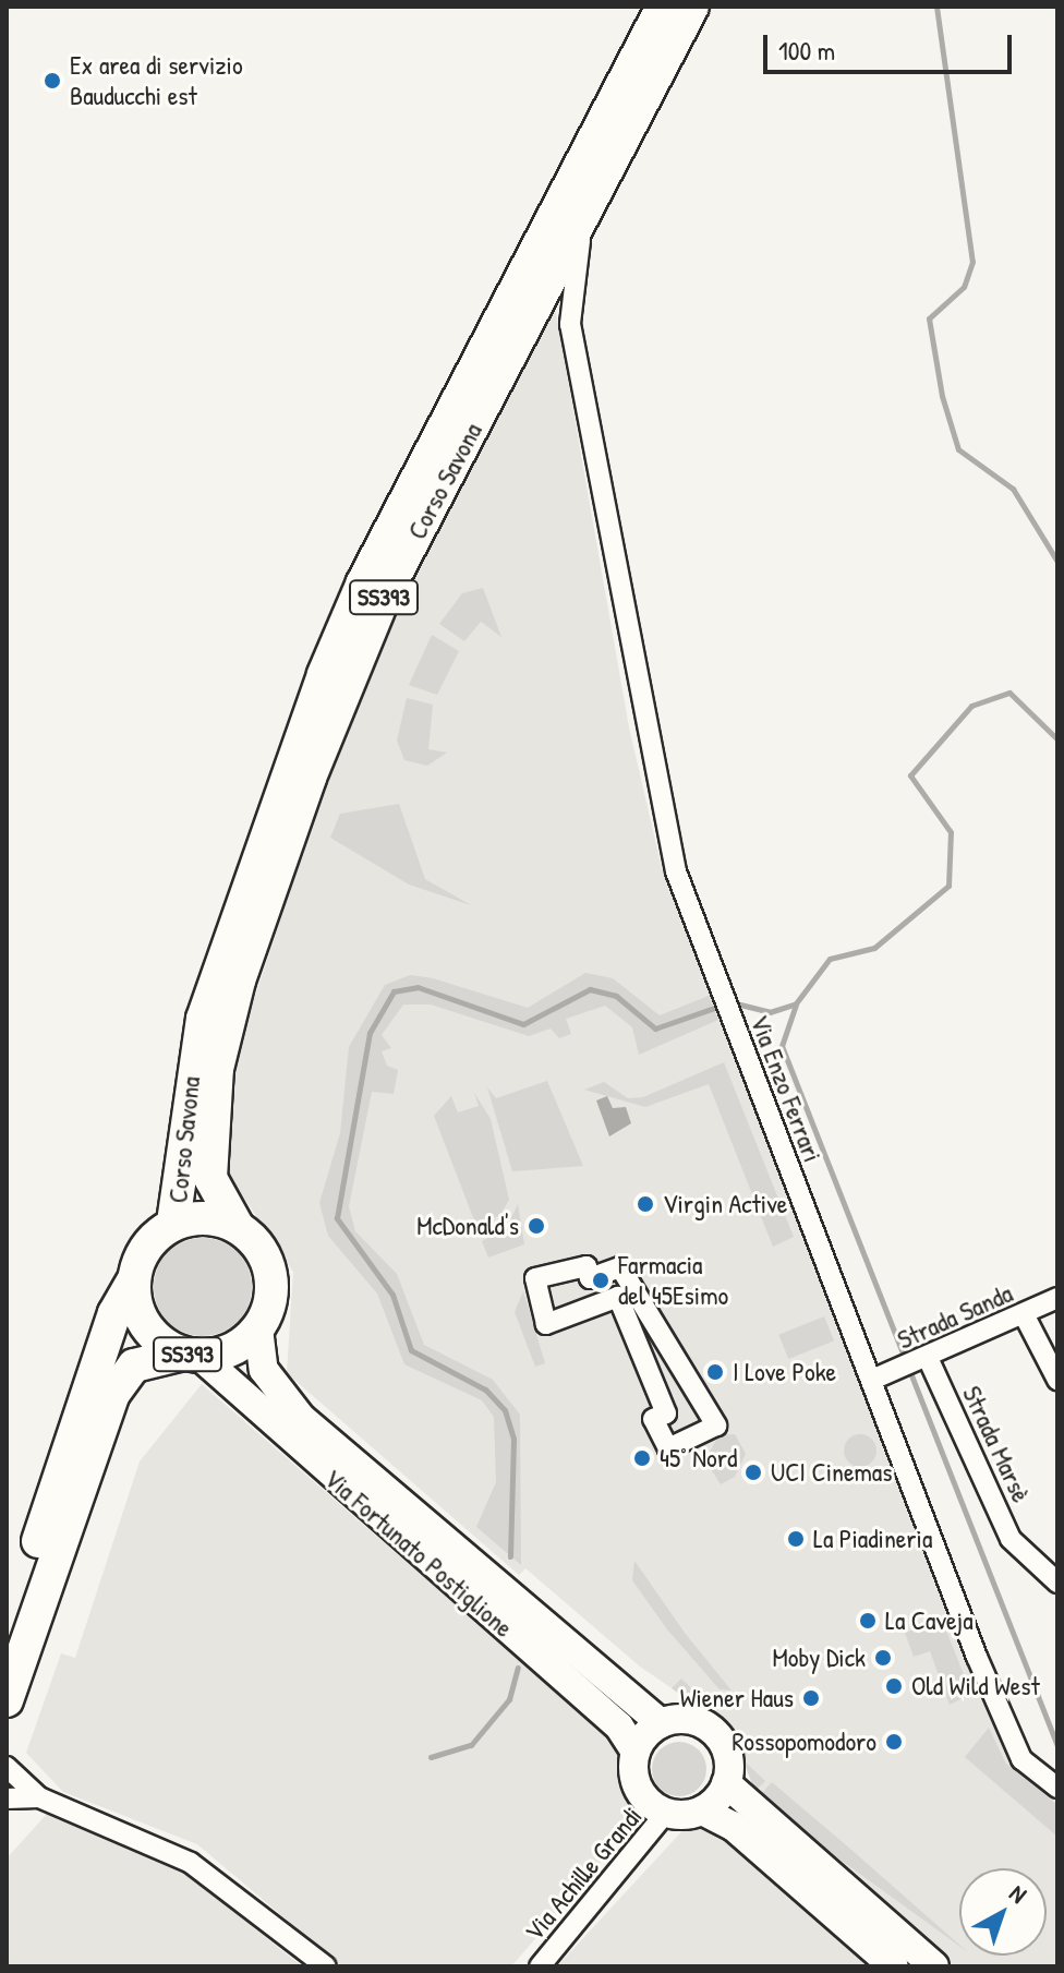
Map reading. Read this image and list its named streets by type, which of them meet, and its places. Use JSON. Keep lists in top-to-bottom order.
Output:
{
  "streets": {
    "main road": ["Corso Savona", "SS393"],
    "street": [
      "Via Enzo Ferrari",
      "Strada Sanda",
      "Strada Marsè",
      "Via Fortunato Postiglione",
      "Via Achille Grandi"
    ]
  },
  "crossings": [
    ["Corso Savona", "SS393"],
    ["Corso Savona", "Via Enzo Ferrari"],
    ["Corso Savona", "Via Fortunato Postiglione"],
    ["SS393", "Via Fortunato Postiglione"],
    ["Via Enzo Ferrari", "Strada Sanda"],
    ["Strada Sanda", "Strada Marsè"],
    ["Via Fortunato Postiglione", "Via Achille Grandi"]
  ],
  "places": [
    "Ex area di servizio Bauducchi est",
    "Virgin Active",
    "McDonald's",
    "Farmacia del 45Esimo",
    "I Love Poke",
    "45° Nord",
    "UCI Cinemas",
    "La Piadineria",
    "La Caveja",
    "Moby Dick",
    "Old Wild West",
    "Wiener Haus",
    "Rossopomodoro"
  ],
  "scale_bar": "100 m",
  "north": "top right"
}
